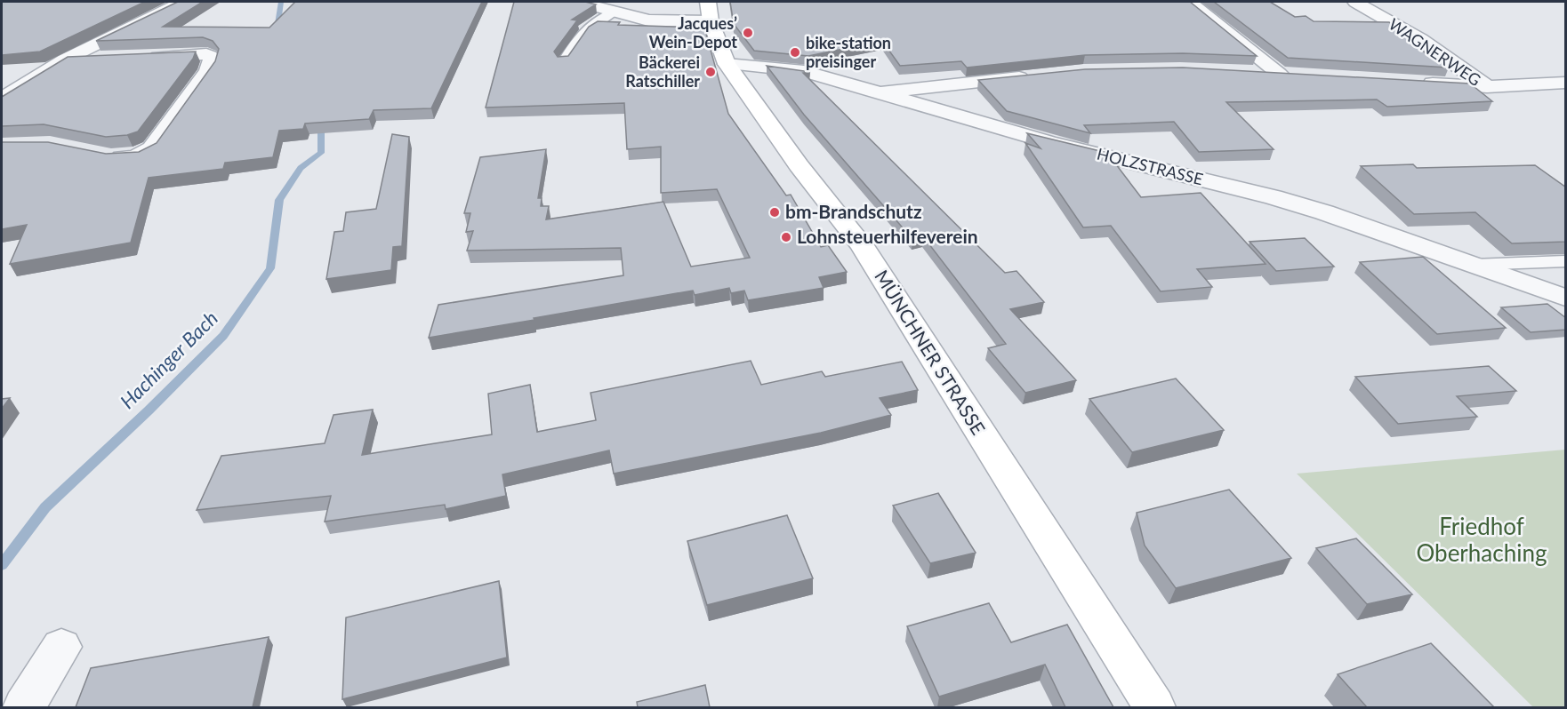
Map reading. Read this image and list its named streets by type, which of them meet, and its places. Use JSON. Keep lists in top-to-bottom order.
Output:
{
  "streets": {
    "main road": ["MÜNCHNER STRASSE"],
    "street": ["WAGNERWEG", "HOLZSTRASSE"]
  },
  "crossings": [
    ["HOLZSTRASSE", "MÜNCHNER STRASSE"]
  ],
  "water": ["Hachinger Bach"],
  "parks": ["Friedhof Oberhaching"],
  "places": [
    "Jacques’ Wein-Depot",
    "bike-station preisinger",
    "Bäckerei Ratschiller",
    "bm-Brandschutz",
    "Lohnsteuerhilfeverein"
  ]
}
